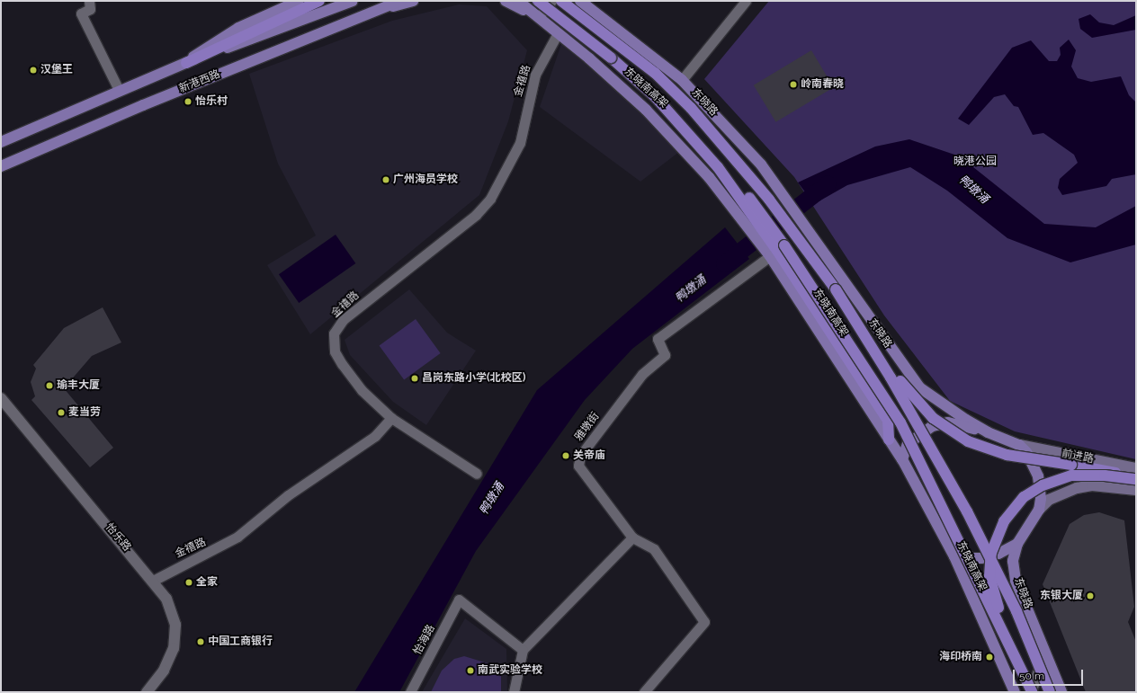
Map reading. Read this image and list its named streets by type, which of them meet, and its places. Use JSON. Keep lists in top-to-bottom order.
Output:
{
  "streets": {
    "highway": ["东晓南高架"],
    "main road": ["新港西路", "东晓路", "前进路"],
    "street": [
      "金禧路",
      "雅墩街",
      "怡乐路",
      "怡海路"
    ]
  },
  "crossings": [
    ["金禧路", "怡乐路"],
    ["东晓路", "前进路"]
  ],
  "water": ["鸭墩涌"],
  "parks": ["晓港公园"],
  "places": [
    "汉堡王",
    "岭南春晓",
    "怡乐村",
    "广州海员学校",
    "昌岗东路小学(北校区)",
    "瑜丰大厦",
    "麦当劳",
    "关帝庙",
    "全家",
    "东银大厦",
    "中国工商银行",
    "海印桥南",
    "南武实验学校"
  ],
  "scale_bar": "50 m"
}
